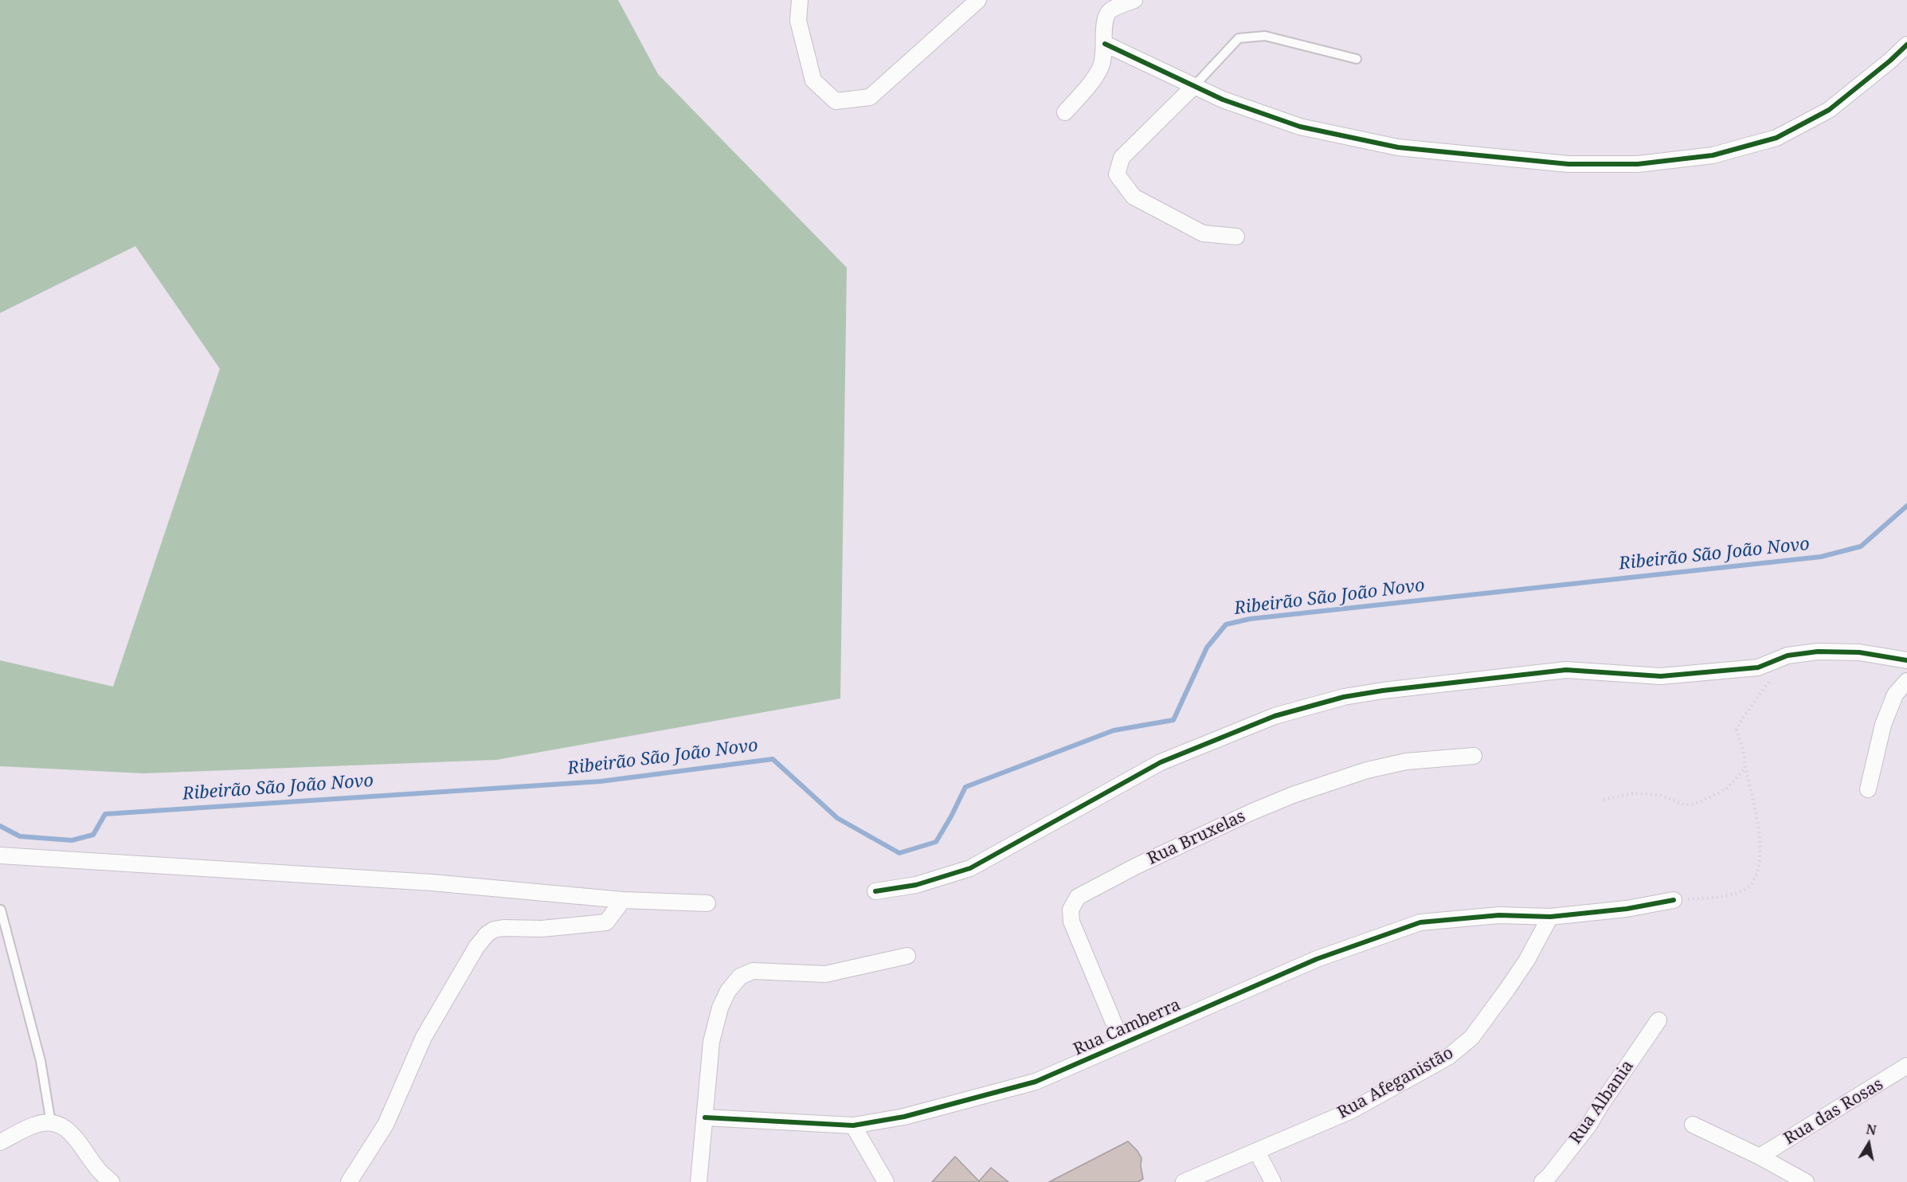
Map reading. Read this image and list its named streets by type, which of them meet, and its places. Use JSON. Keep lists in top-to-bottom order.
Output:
{
  "streets": {
    "street": [
      "Rua Bruxelas",
      "Rua Camberra",
      "Rua Afeganistão",
      "Rua Albania",
      "Rua das Rosas"
    ]
  },
  "crossings": [
    ["Rua Bruxelas", "Rua Camberra"],
    ["Rua Camberra", "Rua Afeganistão"]
  ],
  "water": ["Ribeirão São João Novo"],
  "north": "top"
}
